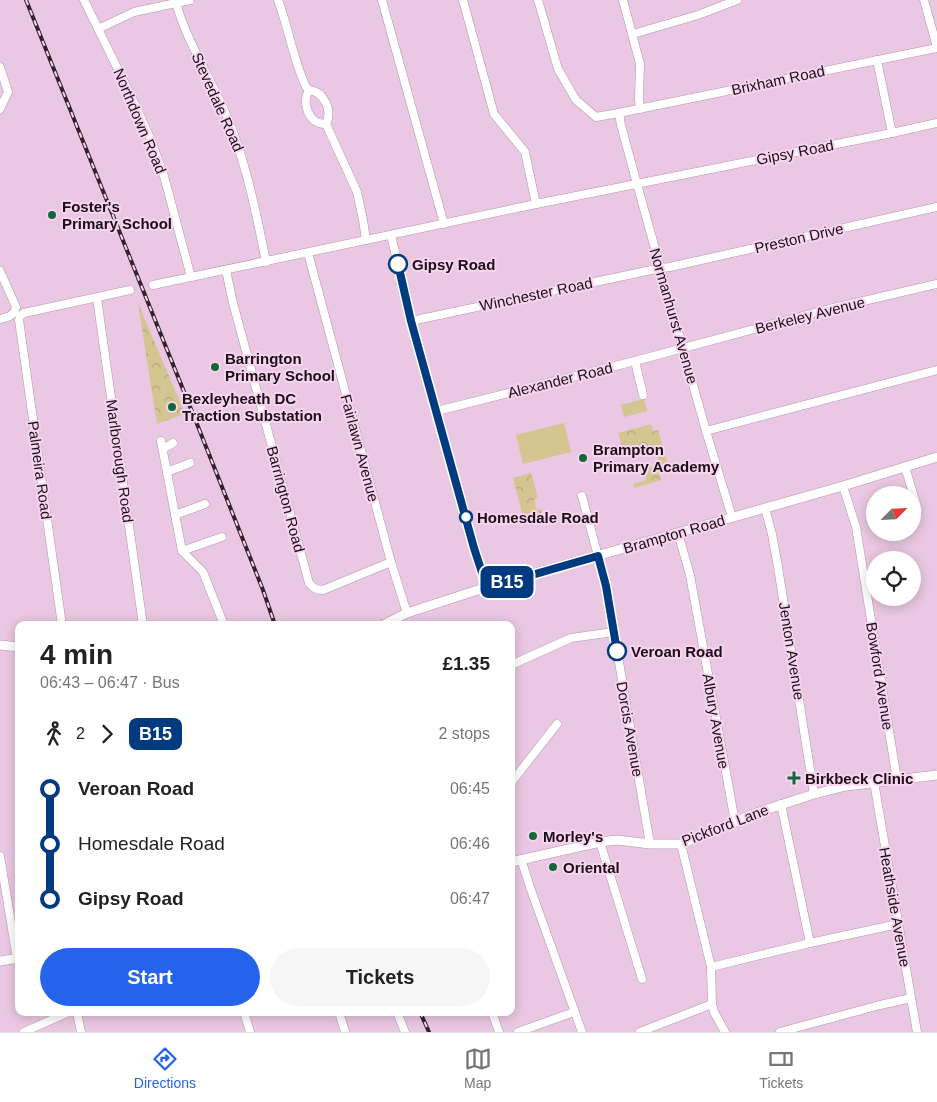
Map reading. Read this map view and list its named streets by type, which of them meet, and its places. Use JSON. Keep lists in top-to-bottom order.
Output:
{
  "streets": {
    "street": [
      "Brixham Road",
      "Stevedale Road",
      "Northdown Road",
      "Gipsy Road",
      "Preston Drive",
      "Winchester Road",
      "Berkeley Avenue",
      "Normanhurst Avenue",
      "Alexander Road",
      "Fairlawn Avenue",
      "Marlborough Road",
      "Palmeira Road",
      "Barrington Road",
      "Brampton Road",
      "Jenton Avenue",
      "Bowford Avenue",
      "Albury Avenue",
      "Dorcis Avenue",
      "Pickford Lane",
      "Heathside Avenue"
    ]
  },
  "crossings": [
    ["Brixham Road", "Normanhurst Avenue"],
    ["Stevedale Road", "Gipsy Road"],
    ["Northdown Road", "Gipsy Road"],
    ["Gipsy Road", "Normanhurst Avenue"],
    ["Gipsy Road", "Fairlawn Avenue"],
    ["Gipsy Road", "Barrington Road"],
    ["Preston Drive", "Winchester Road"],
    ["Preston Drive", "Normanhurst Avenue"],
    ["Winchester Road", "Normanhurst Avenue"],
    ["Berkeley Avenue", "Normanhurst Avenue"],
    ["Berkeley Avenue", "Alexander Road"],
    ["Normanhurst Avenue", "Alexander Road"],
    ["Normanhurst Avenue", "Brampton Road"],
    ["Fairlawn Avenue", "Barrington Road"],
    ["Fairlawn Avenue", "Brampton Road"],
    ["Brampton Road", "Jenton Avenue"],
    ["Brampton Road", "Bowford Avenue"],
    ["Brampton Road", "Albury Avenue"],
    ["Brampton Road", "Dorcis Avenue"],
    ["Jenton Avenue", "Pickford Lane"],
    ["Bowford Avenue", "Pickford Lane"],
    ["Albury Avenue", "Pickford Lane"],
    ["Dorcis Avenue", "Pickford Lane"],
    ["Pickford Lane", "Heathside Avenue"]
  ],
  "places": {
    "other": [
      "Foster's Primary School",
      "Gipsy Road",
      "Barrington Primary School",
      "Bexleyheath DC Traction Substation",
      "Brampton Primary Academy",
      "Homesdale Road",
      "Veroan Road",
      "Morley's",
      "Oriental"
    ],
    "health": ["Birkbeck Clinic"]
  },
  "lines": ["bus line B15"],
  "north": "top right",
  "page": {
    "on_map": "B15",
    "heading": ["4 min", "06:43 – 06:47 · Bus", "£1.35"],
    "legs": ["2", "B15", "2 stops"],
    "list": [
      {
        "name": "Veroan Road",
        "value": "06:45"
      },
      {
        "name": "Homesdale Road",
        "value": "06:46"
      },
      {
        "name": "Gipsy Road",
        "value": "06:47"
      }
    ],
    "buttons": ["Start", "Tickets"],
    "tabs": ["Directions", "Map", "Tickets"]
  }
}
